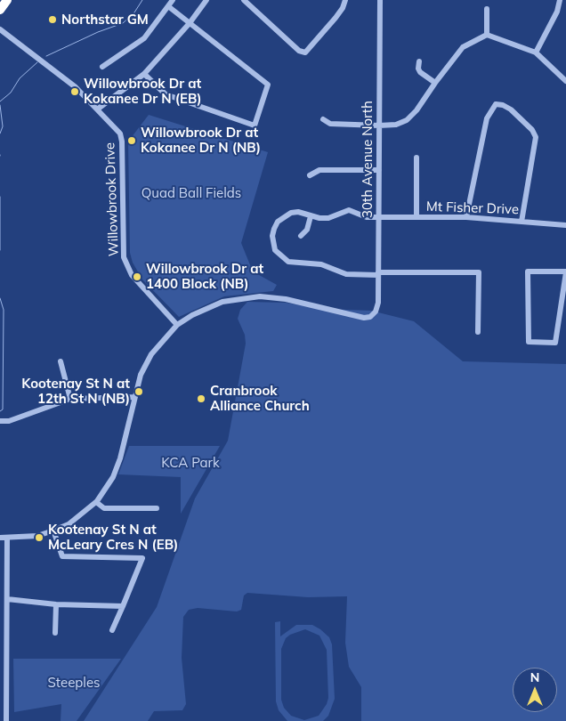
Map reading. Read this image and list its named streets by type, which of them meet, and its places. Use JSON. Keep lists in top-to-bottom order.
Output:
{
  "streets": {
    "street": ["30th Avenue North", "Willowbrook Drive", "Mt Fisher Drive"]
  },
  "crossings": [
    ["30th Avenue North", "Willowbrook Drive"],
    ["30th Avenue North", "Mt Fisher Drive"]
  ],
  "parks": ["Quad Ball Fields", "KCA Park", "Steeples"],
  "places": [
    "Northstar GM",
    "Willowbrook Dr at Kokanee Dr N (EB)",
    "Willowbrook Dr at Kokanee Dr N (NB)",
    "Willowbrook Dr at 1400 Block (NB)",
    "Kootenay St N at 12th St N (NB)",
    "Cranbrook Alliance Church",
    "Kootenay St N at McLeary Cres N (EB)"
  ],
  "north": "top"
}
